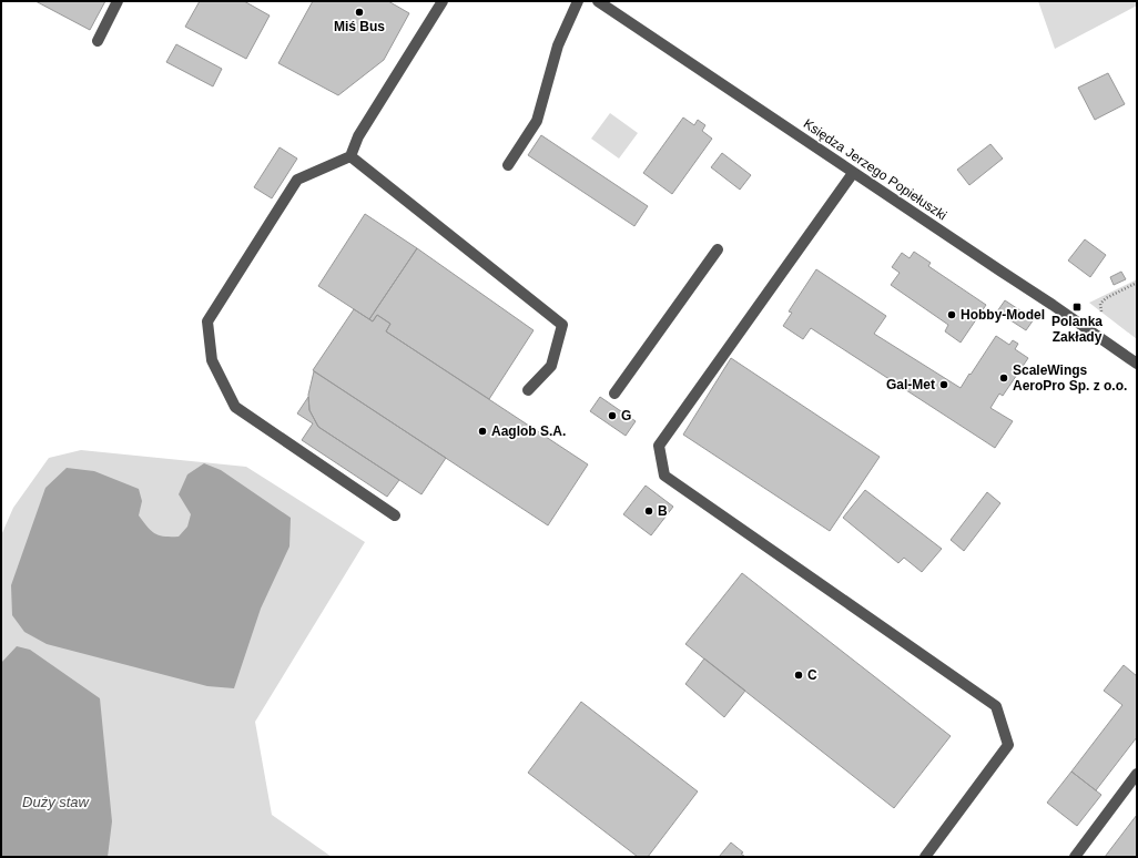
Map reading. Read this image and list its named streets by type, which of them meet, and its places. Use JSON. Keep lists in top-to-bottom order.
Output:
{
  "streets": {
    "street": ["Księdza Jerzego Popiełuszki"]
  },
  "water": ["Duży staw"],
  "places": {
    "other": [
      "Miś Bus",
      "Hobby-Model",
      "ScaleWings AeroPro Sp. z o.o.",
      "Gal-Met",
      "G",
      "Aaglob S.A.",
      "B",
      "C"
    ],
    "transit": ["Polanka Zakłady"]
  }
}
